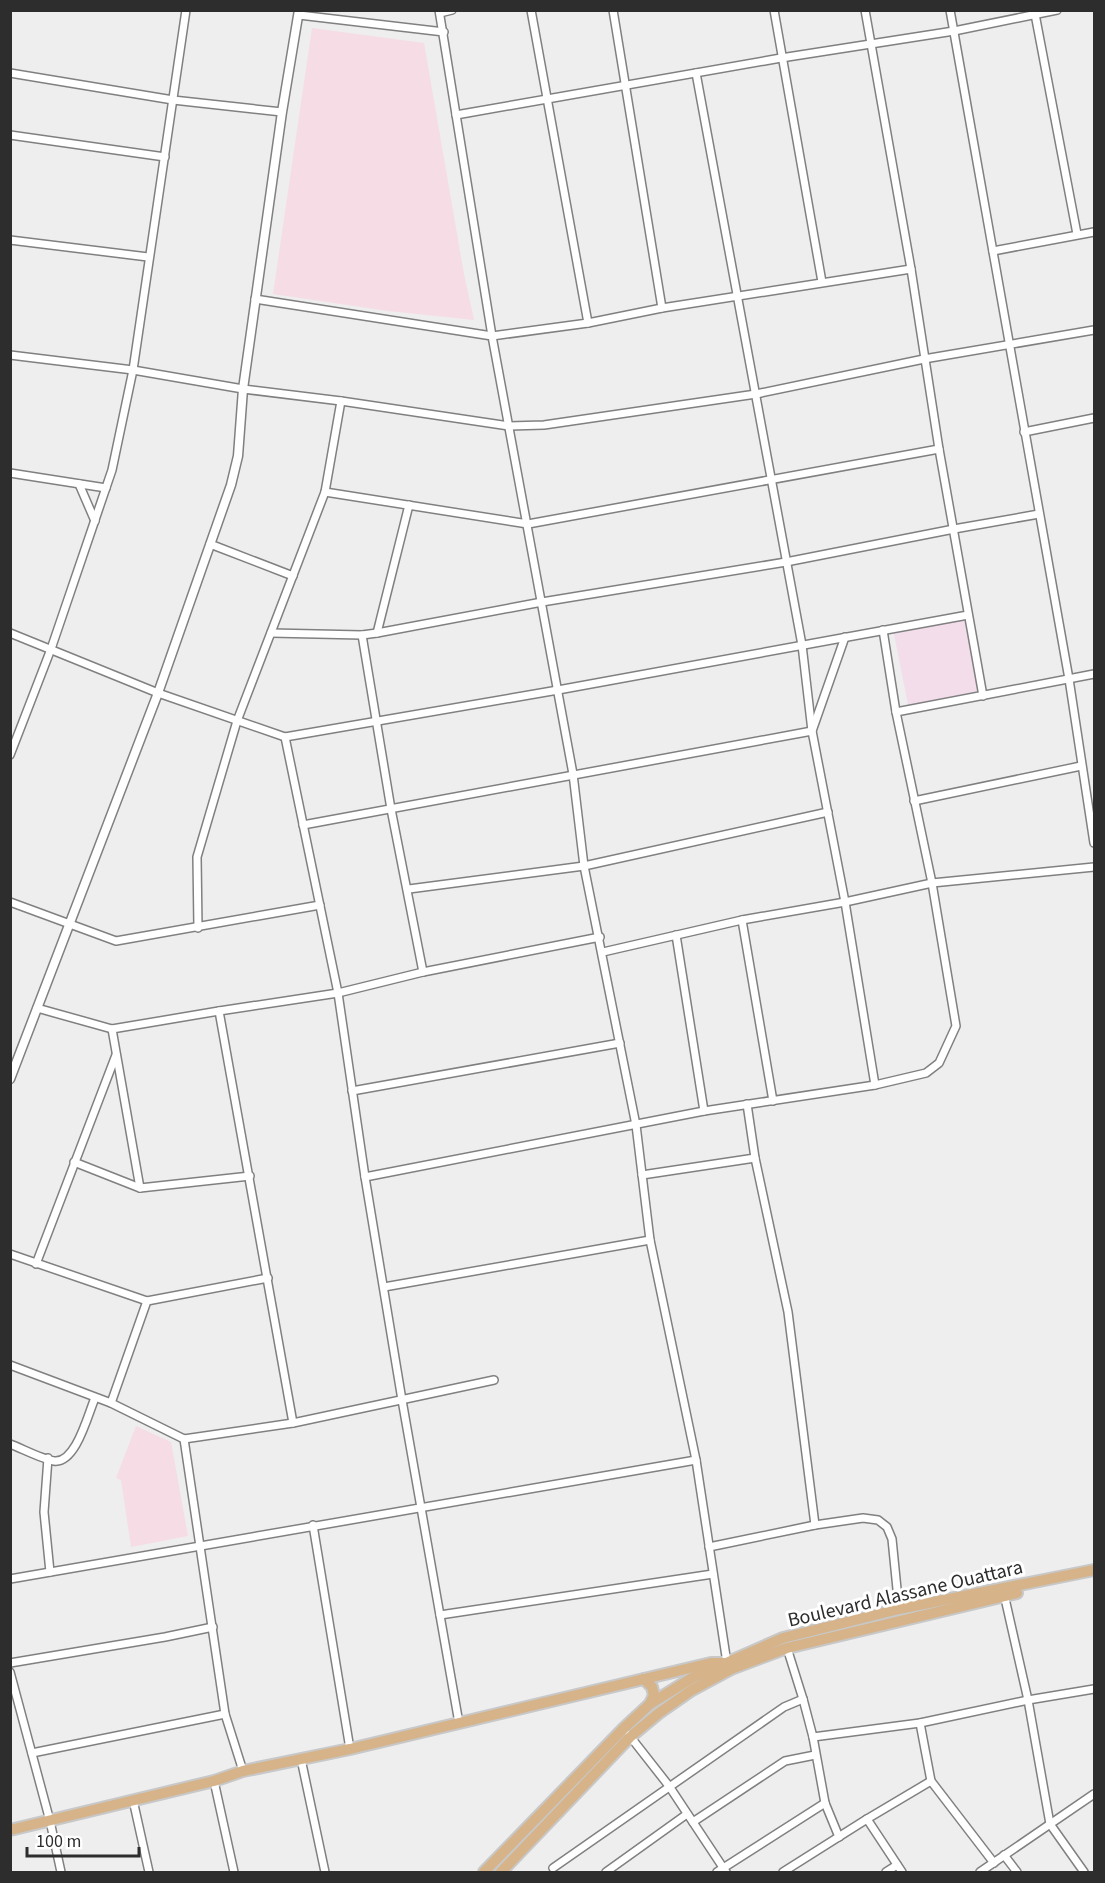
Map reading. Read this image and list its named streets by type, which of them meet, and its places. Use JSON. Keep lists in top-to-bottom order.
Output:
{
  "streets": {
    "main road": ["Boulevard Alassane Ouattara"]
  },
  "scale_bar": "100 m"
}
